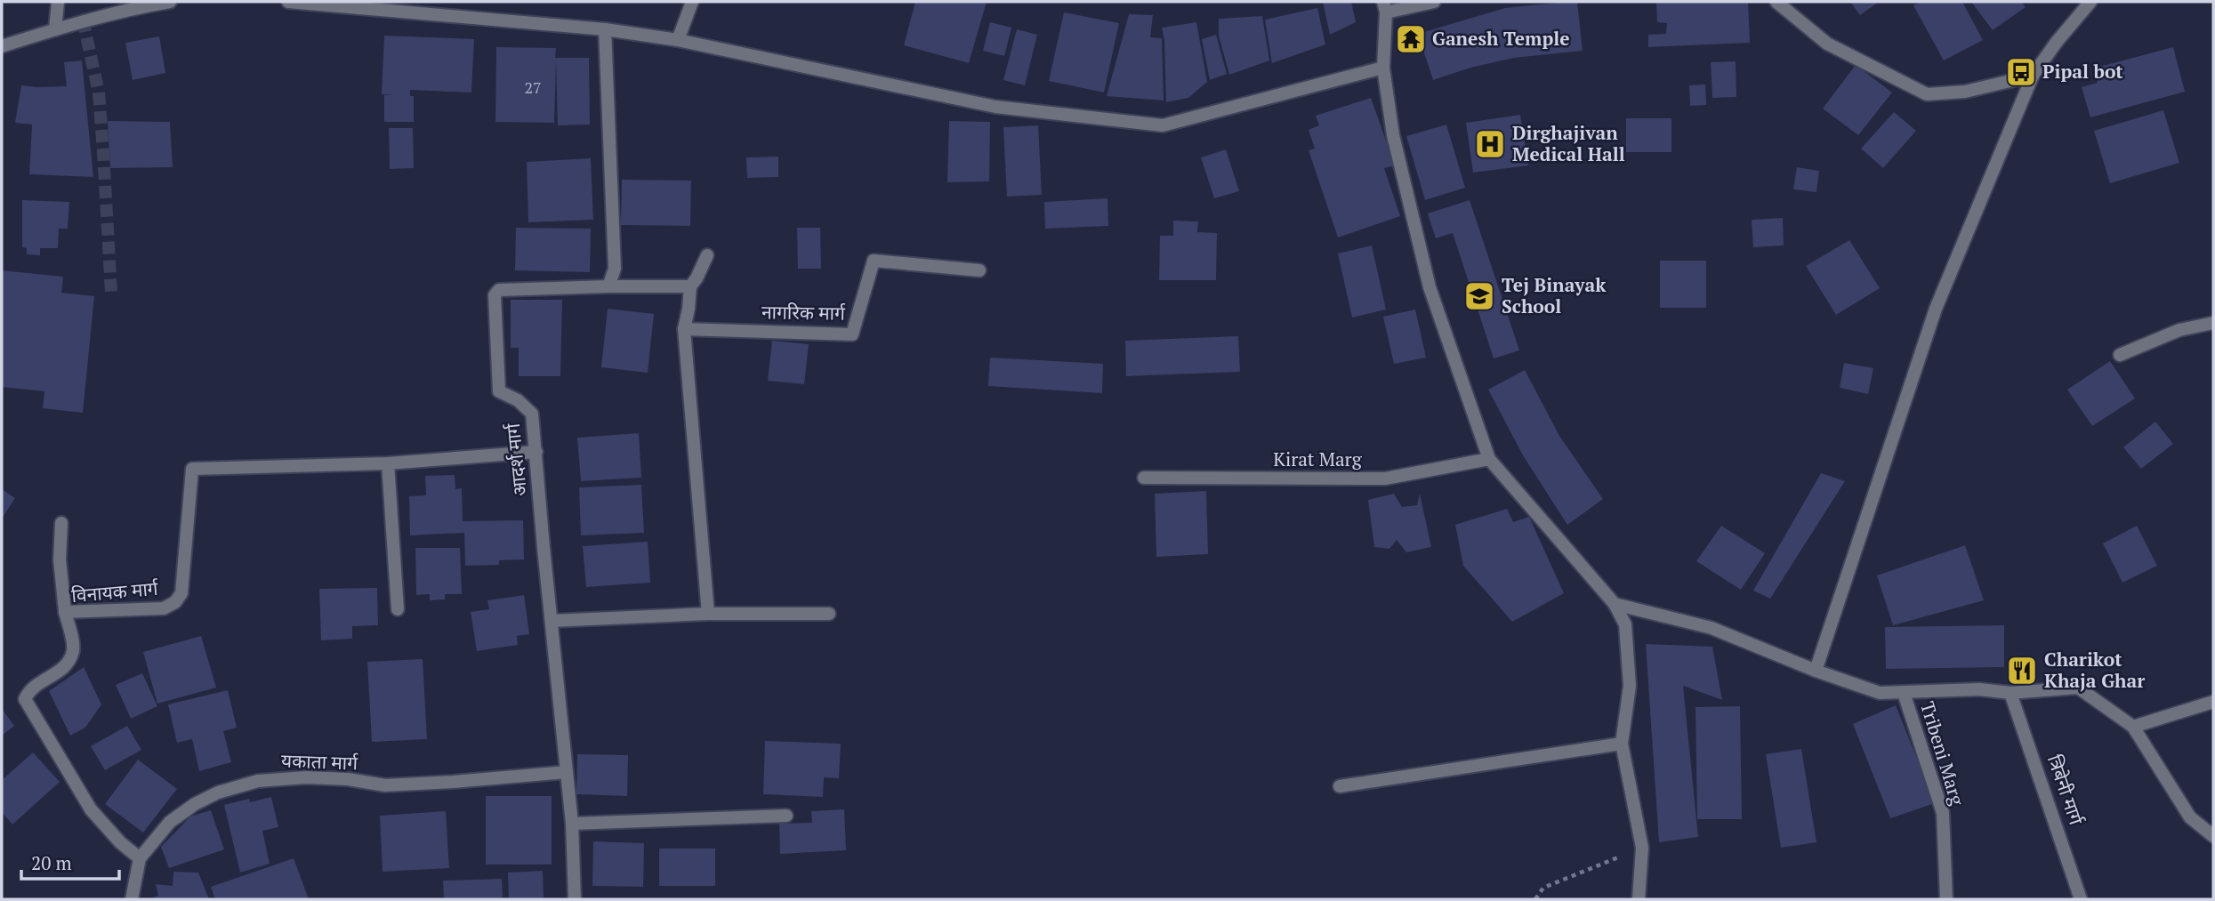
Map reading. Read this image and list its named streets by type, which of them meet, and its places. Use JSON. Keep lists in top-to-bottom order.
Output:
{
  "streets": {
    "street": [
      "नागरिक मार्ग",
      "आदर्श मार्ग",
      "Kirat Marg",
      "विनायक मार्ग",
      "Tribeni Marg",
      "यकाता मार्ग",
      "त्रिबेनी मार्ग"
    ]
  },
  "crossings": [
    ["आदर्श मार्ग", "विनायक मार्ग"],
    ["आदर्श मार्ग", "यकाता मार्ग"],
    ["विनायक मार्ग", "यकाता मार्ग"]
  ],
  "places": {
    "temple": ["Ganesh Temple"],
    "bus stop": ["Pipal bot"],
    "hospital": ["Dirghajivan Medical Hall"],
    "school or university": ["Tej Binayak School"],
    "restaurant": ["Charikot Khaja Ghar"]
  },
  "house_numbers": ["27"],
  "scale_bar": "20 m"
}
